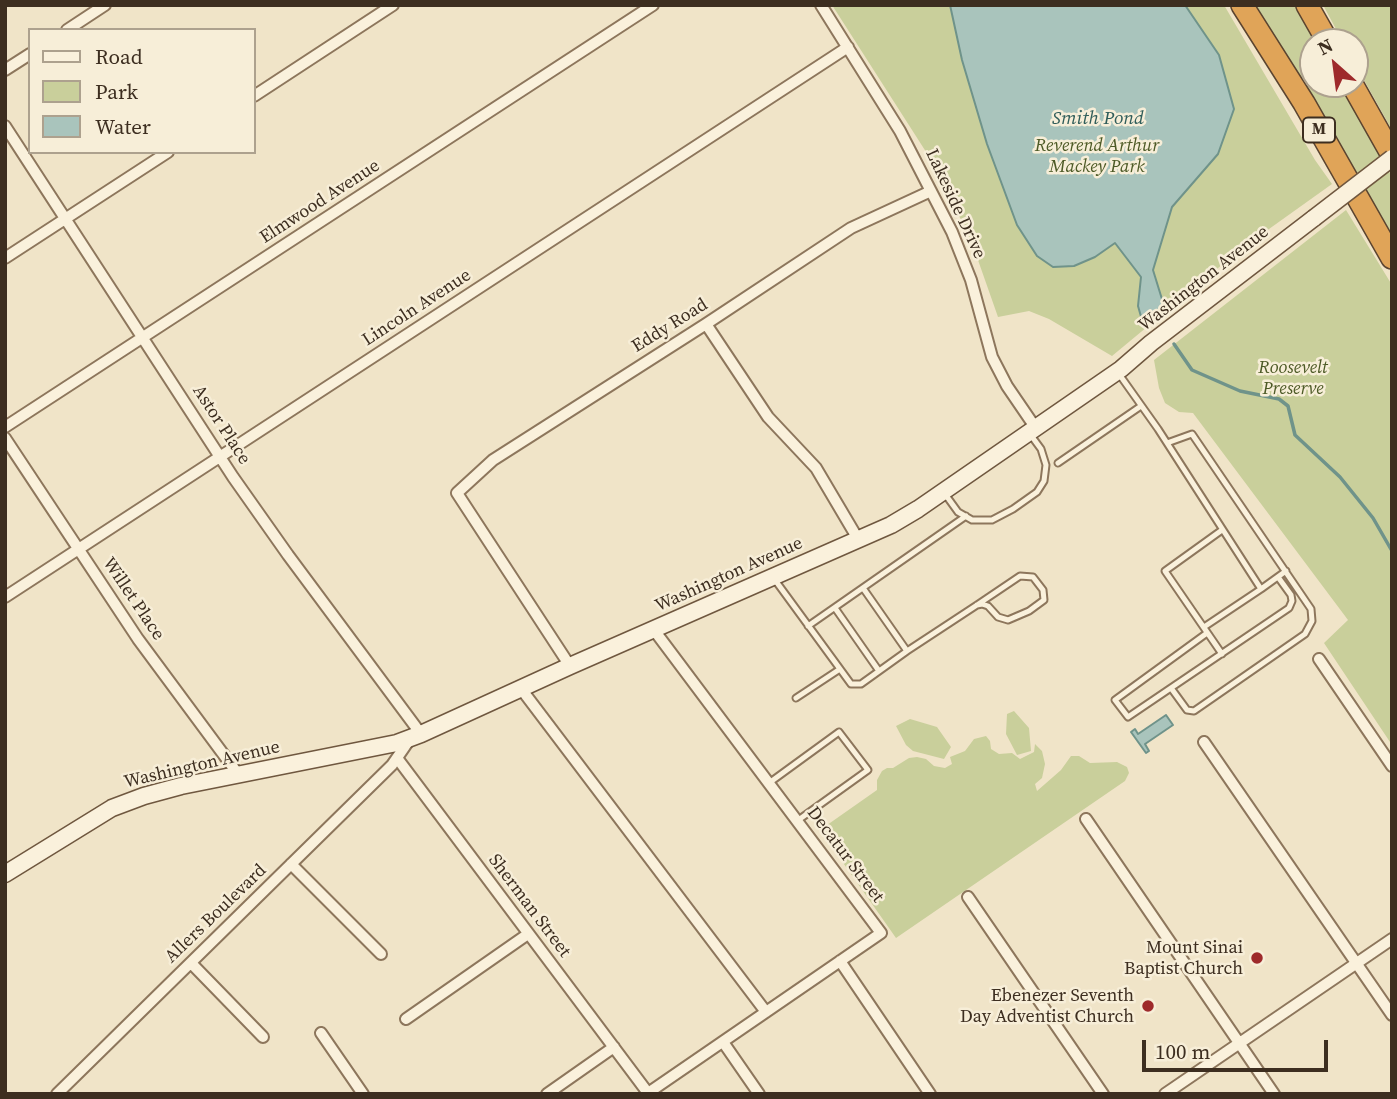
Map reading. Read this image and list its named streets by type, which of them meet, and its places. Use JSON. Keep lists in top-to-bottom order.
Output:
{
  "streets": {
    "highway": ["M"],
    "street": [
      "Elmwood Avenue",
      "Lakeside Drive",
      "Washington Avenue",
      "Lincoln Avenue",
      "Eddy Road",
      "Astor Place",
      "Willet Place",
      "Decatur Street",
      "Sherman Street",
      "Allers Boulevard"
    ]
  },
  "crossings": [
    ["Elmwood Avenue", "Astor Place"],
    ["Lakeside Drive", "Washington Avenue"],
    ["Lakeside Drive", "Lincoln Avenue"],
    ["Lakeside Drive", "Eddy Road"],
    ["Washington Avenue", "Eddy Road"],
    ["Washington Avenue", "Astor Place"],
    ["Washington Avenue", "Willet Place"],
    ["Washington Avenue", "Decatur Street"],
    ["Lincoln Avenue", "Astor Place"],
    ["Lincoln Avenue", "Willet Place"],
    ["Sherman Street", "Allers Boulevard"]
  ],
  "water": ["Smith Pond"],
  "parks": ["Reverend Arthur Mackey Park", "Roosevelt Preserve"],
  "places": ["Mount Sinai Baptist Church", "Ebenezer Seventh Day Adventist Church"],
  "legend": ["Road", "Park", "Water"],
  "scale_bar": "100 m",
  "north": "top left"
}
